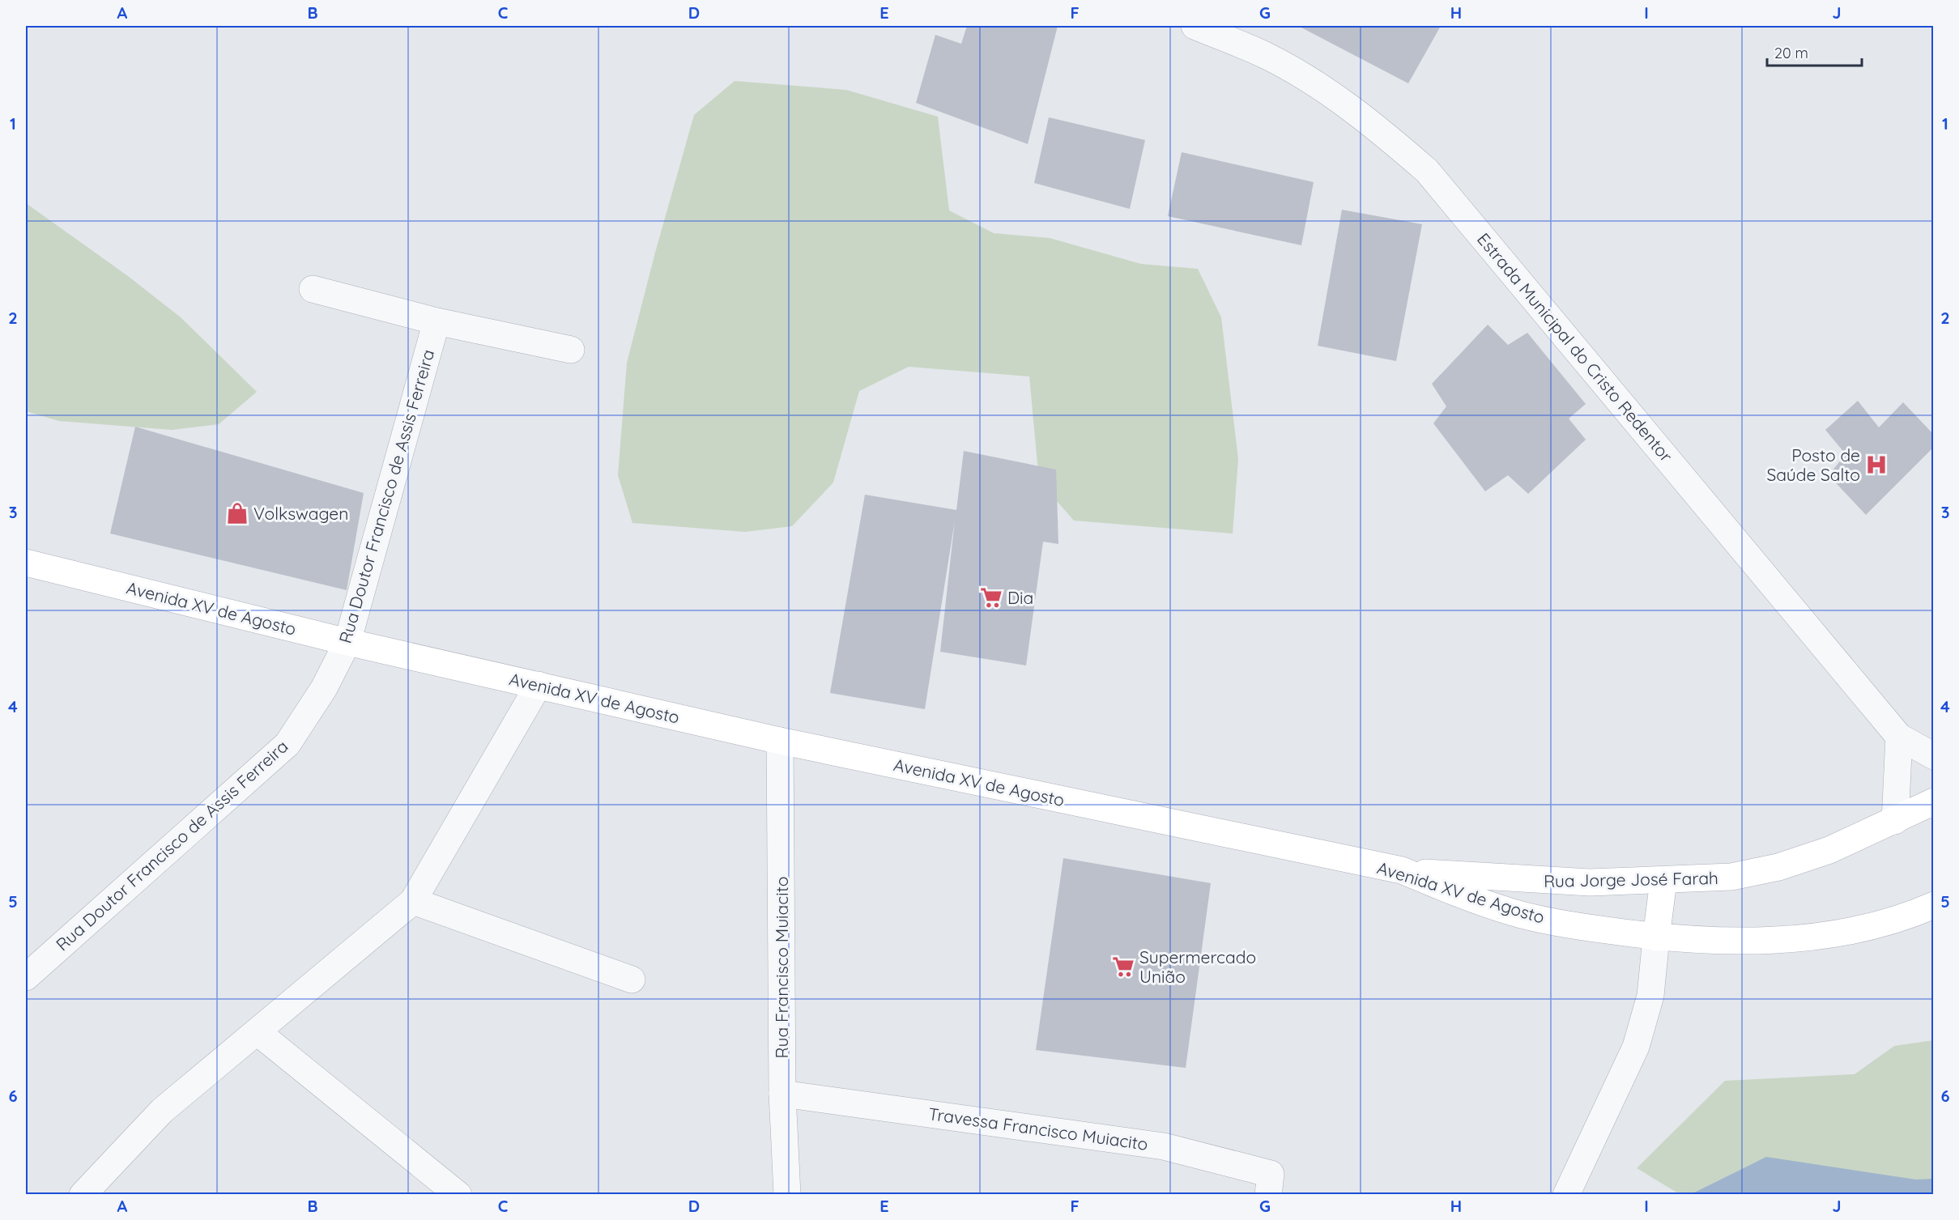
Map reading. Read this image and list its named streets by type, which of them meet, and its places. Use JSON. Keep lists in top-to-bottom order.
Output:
{
  "streets": {
    "street": [
      "Estrada Municipal do Cristo Redentor",
      "Rua Doutor Francisco de Assis Ferreira",
      "Avenida XV de Agosto",
      "Rua Jorge José Farah",
      "Rua Francisco Muiacito",
      "Travessa Francisco Muiacito"
    ]
  },
  "crossings": [
    ["Rua Doutor Francisco de Assis Ferreira", "Avenida XV de Agosto"],
    ["Avenida XV de Agosto", "Rua Jorge José Farah"],
    ["Avenida XV de Agosto", "Rua Francisco Muiacito"],
    ["Rua Francisco Muiacito", "Travessa Francisco Muiacito"]
  ],
  "places": {
    "hospital": ["Posto de Saúde Salto"],
    "shop": ["Volkswagen"],
    "supermarket": ["Dia", "Supermercado União"]
  },
  "scale_bar": "20 m",
  "grid": {
    "columns": [
      "A",
      "B",
      "C",
      "D",
      "E",
      "F",
      "G",
      "H",
      "I",
      "J"
    ],
    "rows": [
      "1",
      "2",
      "3",
      "4",
      "5",
      "6"
    ]
  }
}
